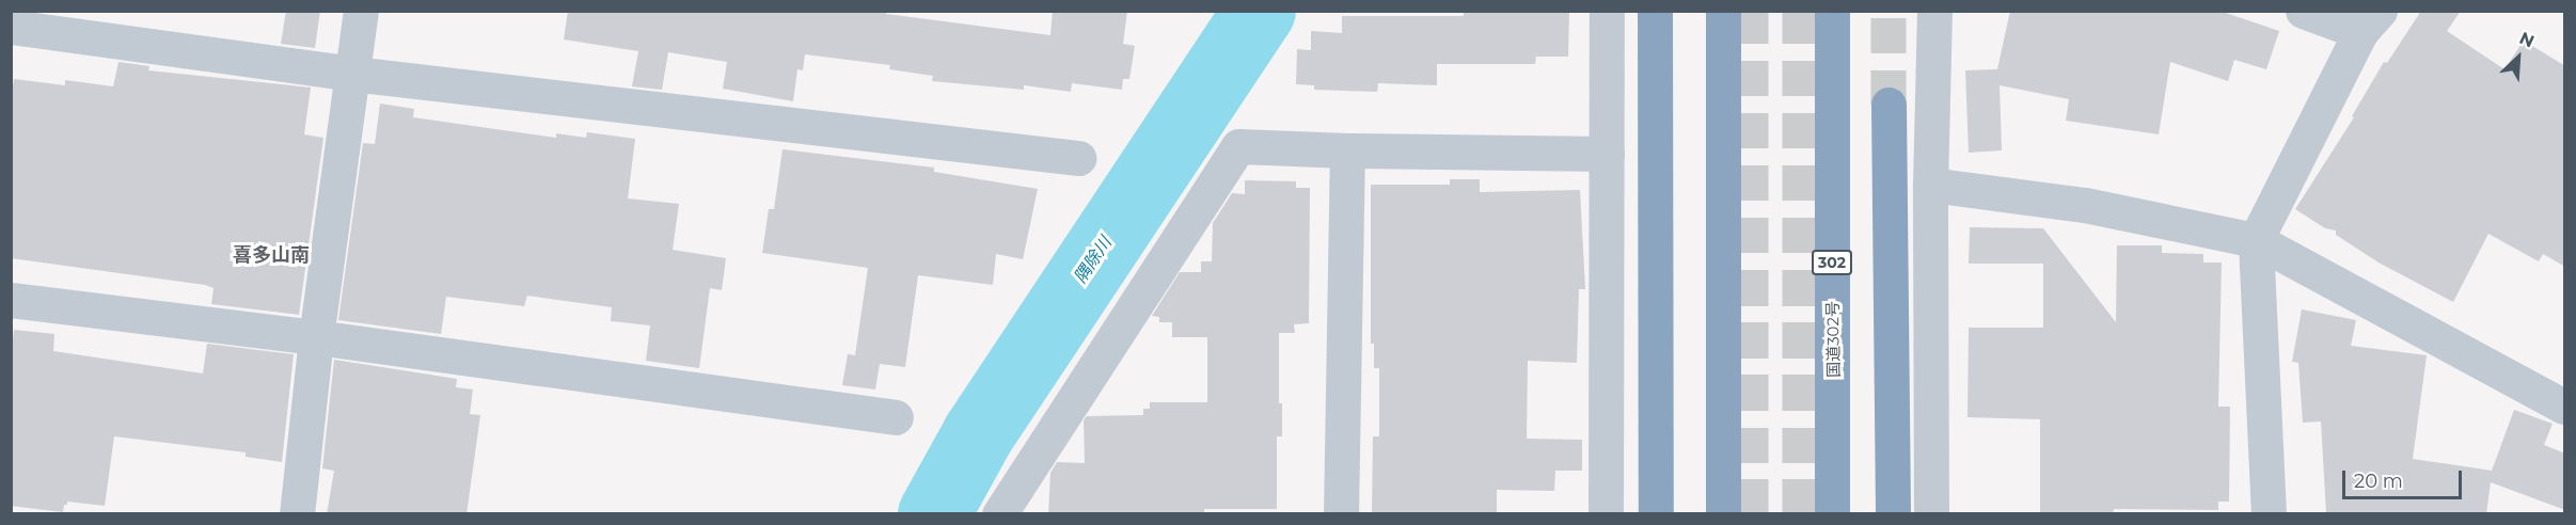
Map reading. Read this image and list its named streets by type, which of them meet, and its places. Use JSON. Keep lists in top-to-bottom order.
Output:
{
  "streets": {
    "highway": ["302", "国道302号"]
  },
  "districts": ["喜多山南"],
  "water": ["隅除川"],
  "scale_bar": "20 m",
  "north": "top right"
}
